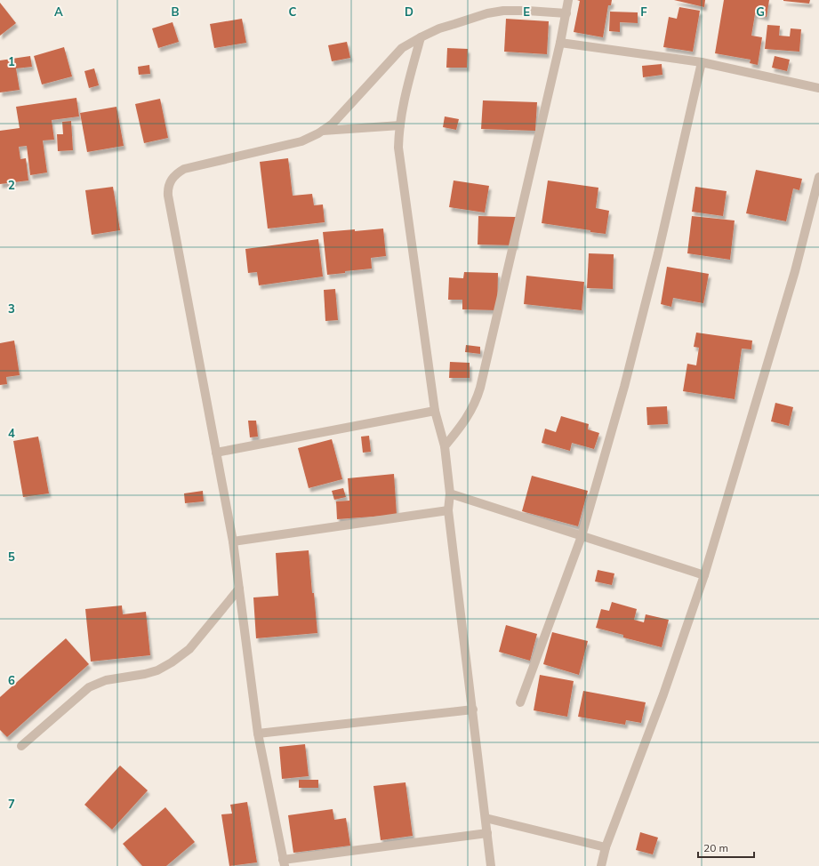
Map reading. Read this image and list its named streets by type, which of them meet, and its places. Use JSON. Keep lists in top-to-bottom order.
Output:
{
  "scale_bar": "20 m",
  "grid": {
    "columns": [
      "A",
      "B",
      "C",
      "D",
      "E",
      "F",
      "G"
    ],
    "rows": [
      "1",
      "2",
      "3",
      "4",
      "5",
      "6",
      "7"
    ]
  }
}
